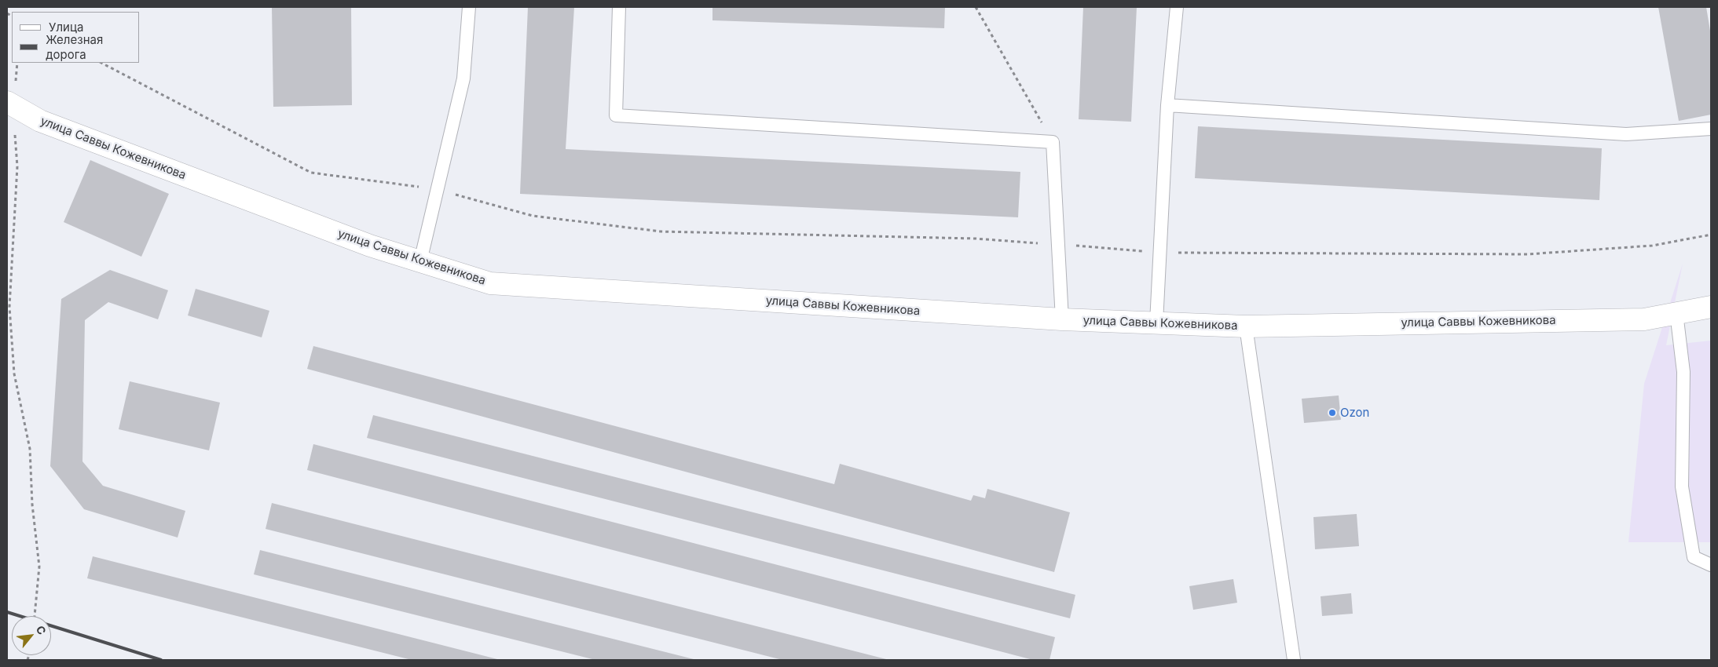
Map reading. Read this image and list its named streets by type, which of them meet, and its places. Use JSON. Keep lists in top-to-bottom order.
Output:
{
  "streets": {
    "street": ["улица Саввы Кожевникова"]
  },
  "places": ["Ozon"],
  "legend": ["Улица", "Железная дорога"],
  "north": "top right"
}
